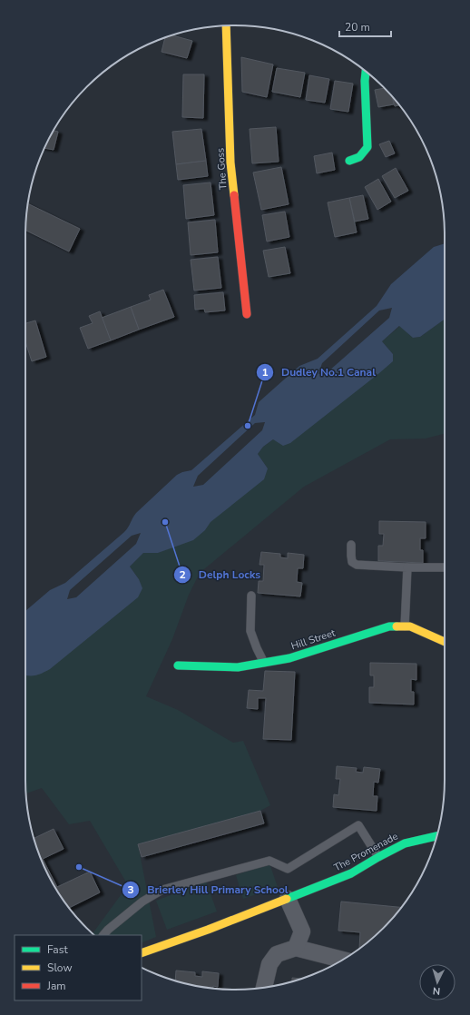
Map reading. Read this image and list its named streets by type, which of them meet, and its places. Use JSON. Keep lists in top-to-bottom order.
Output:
{
  "streets": {
    "street": ["The Goss", "Hill Street", "The Promenade"]
  },
  "places": ["Dudley No.1 Canal", "Delph Locks", "Brierley Hill Primary School"],
  "legend": ["Fast", "Slow", "Jam"],
  "scale_bar": "20 m",
  "north": "bottom"
}
